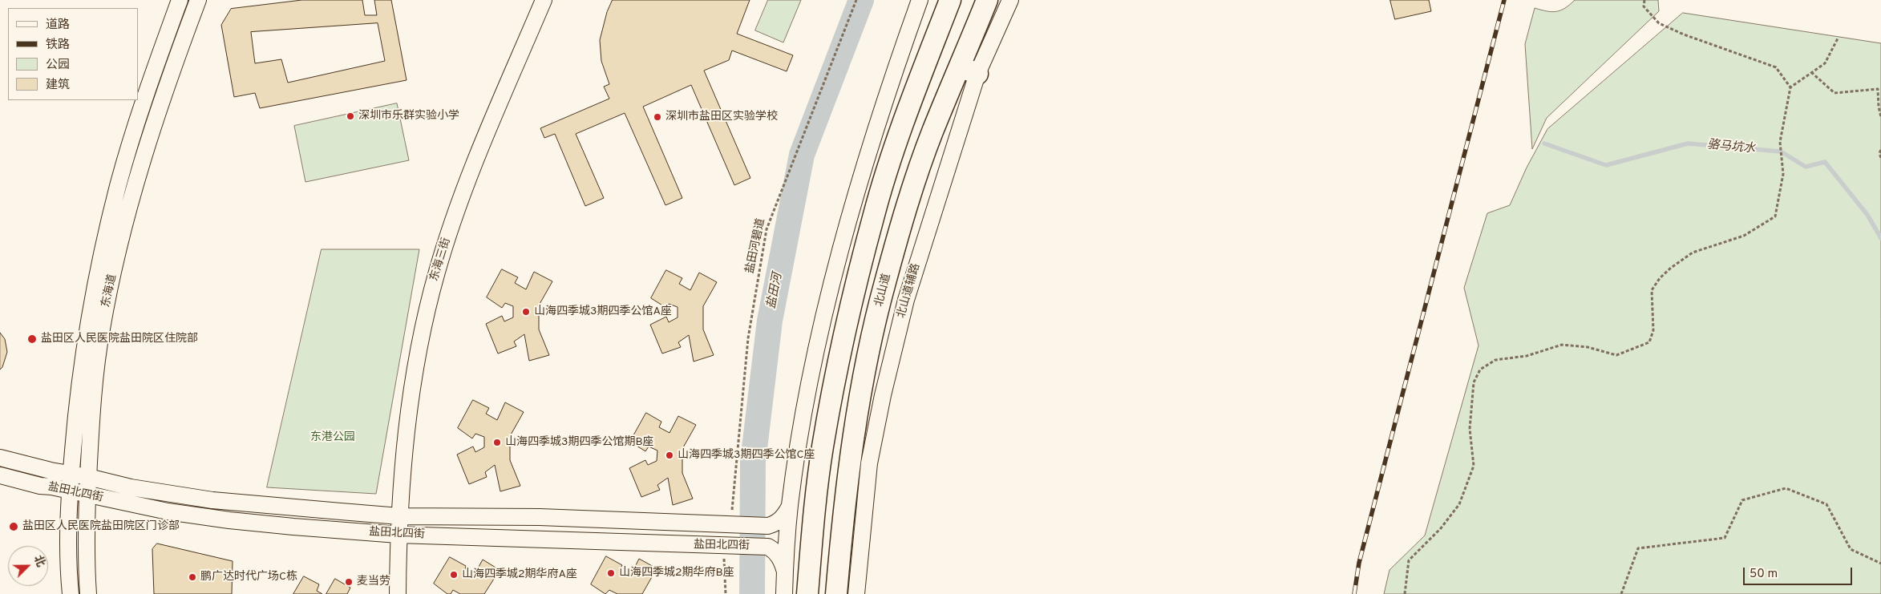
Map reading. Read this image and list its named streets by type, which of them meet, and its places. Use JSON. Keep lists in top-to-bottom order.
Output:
{
  "streets": {
    "main road": ["北山道"],
    "street": [
      "东海三街",
      "东海道",
      "北山道辅路",
      "盐田北四街"
    ],
    "path": ["盐田河碧道"]
  },
  "crossings": [
    ["东海三街", "盐田北四街"],
    ["北山道", "北山道辅路"],
    ["东海道", "盐田北四街"]
  ],
  "water": ["骆马坑水", "盐田河"],
  "parks": ["东港公园"],
  "places": [
    "深圳市乐群实验小学",
    "深圳市盐田区实验学校",
    "山海四季城3期·四季公馆A座",
    "盐田区人民医院盐田院区住院部",
    "山海四季城3期·四季公馆期B座",
    "山海四季城3期·四季公馆C座",
    "盐田区人民医院盐田院区门诊部",
    "山海四季城2期·华府B座",
    "山海四季城2期·华府A座",
    "鹏广达时代广场C栋",
    "麦当劳"
  ],
  "legend": [
    "道路",
    "铁路",
    "公园",
    "建筑"
  ],
  "scale_bar": "50 m",
  "north": "top right"
}
